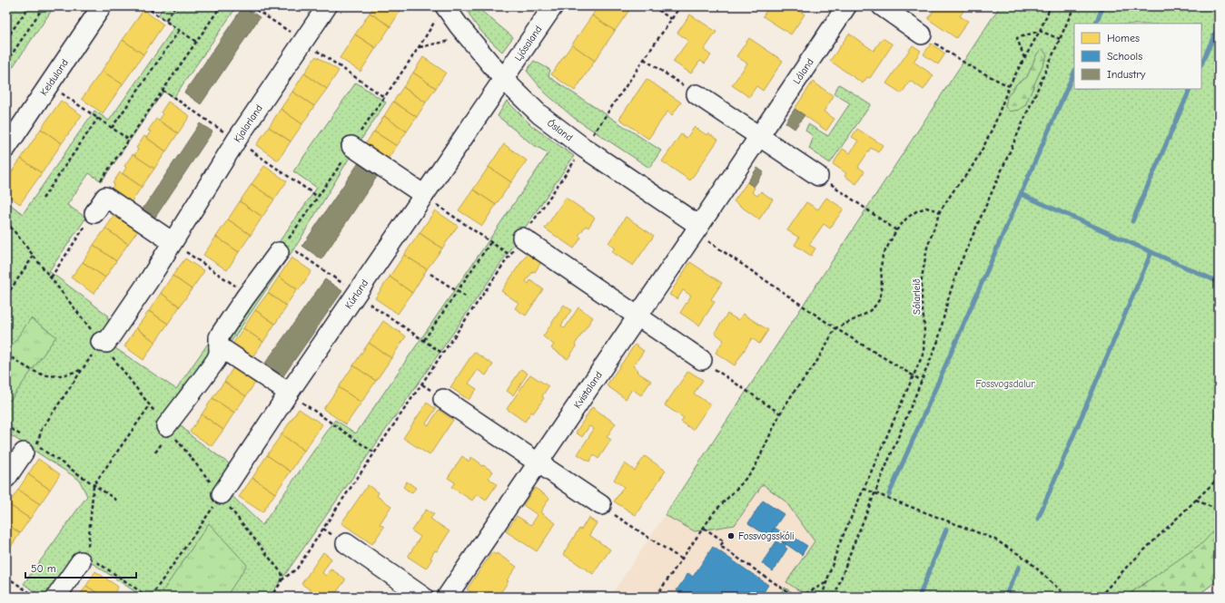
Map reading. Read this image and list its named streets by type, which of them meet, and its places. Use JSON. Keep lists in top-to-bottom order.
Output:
{
  "streets": {
    "street": [
      "Ljósaland",
      "Láland",
      "Kelduland",
      "Kjalarland",
      "Ósland",
      "Kúrland",
      "Kvistaland"
    ],
    "path": ["Sólarleið"]
  },
  "crossings": [
    ["Ljósaland", "Ósland"],
    ["Ljósaland", "Kúrland"],
    ["Láland", "Ósland"],
    ["Láland", "Kvistaland"],
    ["Ósland", "Kúrland"],
    ["Ósland", "Kvistaland"]
  ],
  "parks": ["Fossvogsdalur"],
  "places": ["Fossvogsskóli"],
  "legend": ["Homes", "Schools", "Industry"],
  "scale_bar": "50 m"
}
